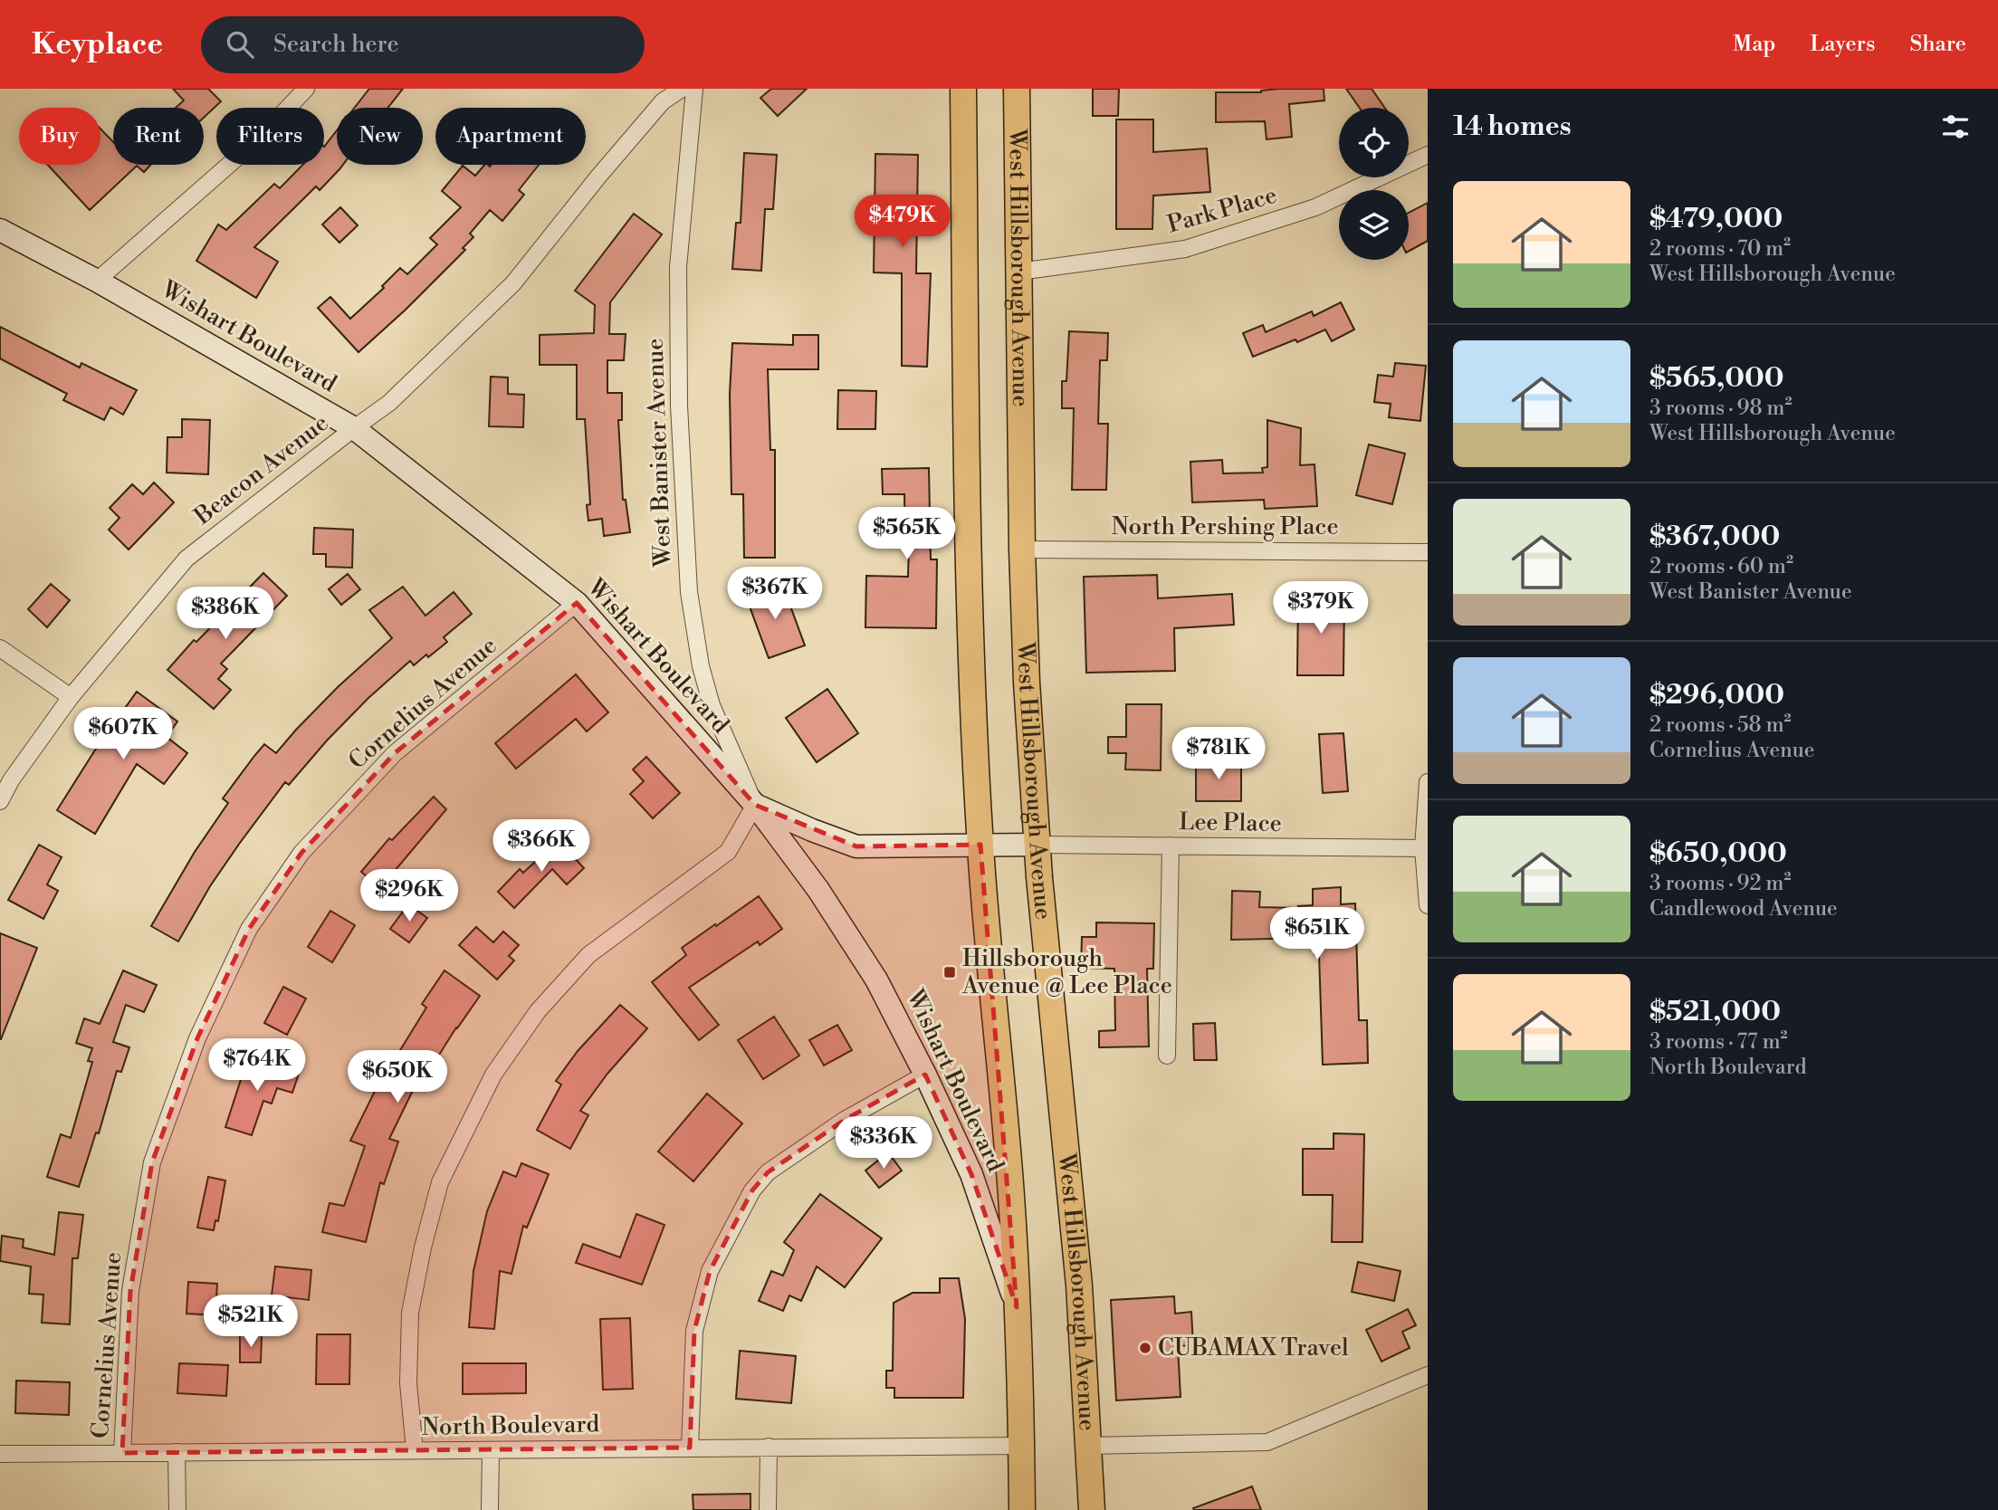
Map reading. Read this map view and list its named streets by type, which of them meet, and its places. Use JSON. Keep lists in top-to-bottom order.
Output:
{
  "streets": {
    "main road": ["West Hillsborough Avenue"],
    "street": [
      "Park Place",
      "Wishart Boulevard",
      "West Banister Avenue",
      "Beacon Avenue",
      "North Pershing Place",
      "Cornelius Avenue",
      "Lee Place",
      "North Boulevard"
    ]
  },
  "crossings": [
    ["Park Place", "West Hillsborough Avenue"],
    ["West Hillsborough Avenue", "North Pershing Place"],
    ["West Hillsborough Avenue", "Lee Place"],
    ["Wishart Boulevard", "West Banister Avenue"],
    ["Wishart Boulevard", "Beacon Avenue"],
    ["Wishart Boulevard", "Cornelius Avenue"],
    ["Cornelius Avenue", "North Boulevard"]
  ],
  "places": {
    "transit": ["Hillsborough Avenue @ Lee Place"],
    "other": ["CUBAMAX Travel"]
  },
  "page": {
    "header": "Keyplace",
    "search": "Search here",
    "nav": ["Map", "Layers", "Share"],
    "heading": "14 homes",
    "chip": [
      "Buy",
      "Rent",
      "Filters",
      "New",
      "Apartment"
    ],
    "list": [
      {
        "name": "$479,000",
        "note": "2 rooms · 70 m² · West Hillsborough Avenue"
      },
      {
        "name": "$565,000",
        "note": "3 rooms · 98 m² · West Hillsborough Avenue"
      },
      {
        "name": "$367,000",
        "note": "2 rooms · 60 m² · West Banister Avenue"
      },
      {
        "name": "$296,000",
        "note": "2 rooms · 58 m² · Cornelius Avenue"
      },
      {
        "name": "$650,000",
        "note": "3 rooms · 92 m² · Candlewood Avenue"
      },
      {
        "name": "$521,000",
        "note": "3 rooms · 77 m² · North Boulevard"
      }
    ],
    "price": [
      "$479K",
      "$565K",
      "$367K",
      "$379K",
      "$386K",
      "$607K",
      "$781K",
      "$366K",
      "$296K",
      "$651K",
      "$764K",
      "$650K",
      "$336K",
      "$521K"
    ]
  }
}
